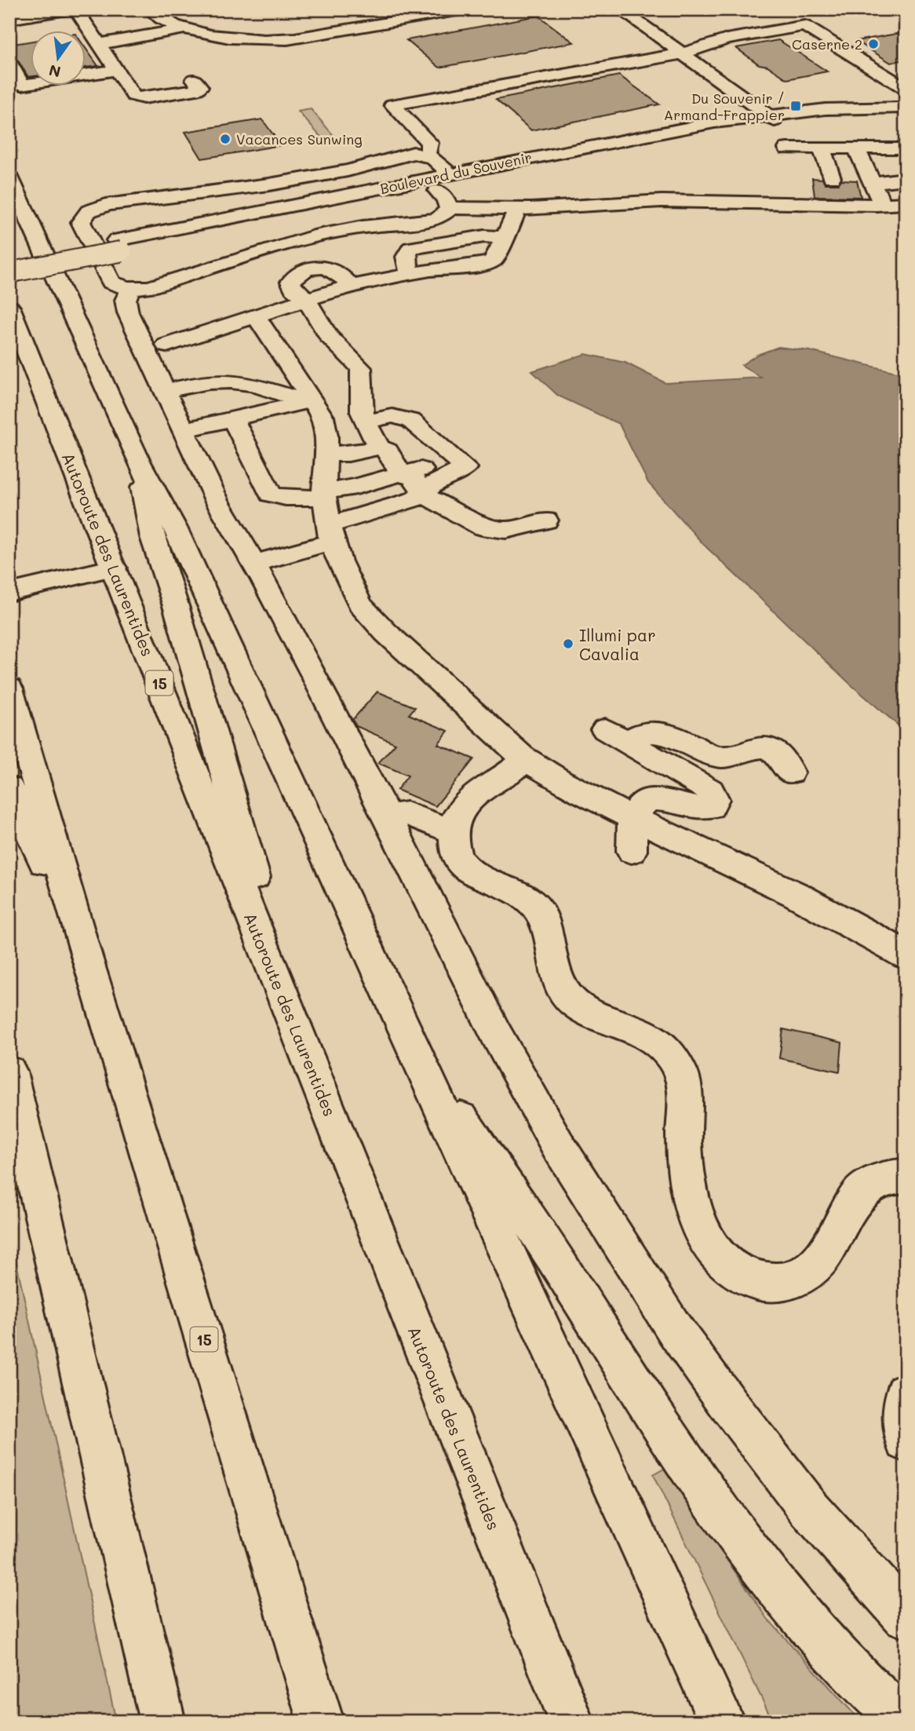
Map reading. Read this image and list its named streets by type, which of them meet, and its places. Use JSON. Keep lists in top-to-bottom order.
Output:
{
  "streets": {
    "main road": ["Boulevard du Souvenir", "Autoroute des Laurentides", "15"]
  },
  "places": {
    "other": ["Caserne 2", "Vacances Sunwing", "Illumi par Cavalia"],
    "transit": ["Du Souvenir / Armand-Frappier"]
  },
  "north": "bottom"
}
